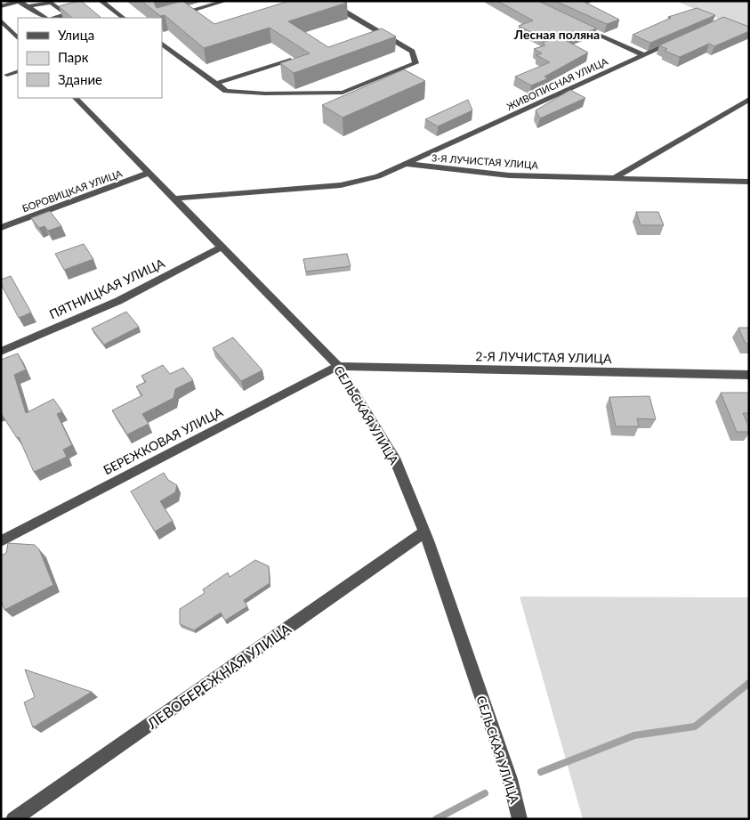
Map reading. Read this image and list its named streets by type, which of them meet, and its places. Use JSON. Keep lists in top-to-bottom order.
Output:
{
  "streets": {
    "street": [
      "ЖИВОПИСНАЯ УЛИЦА",
      "3-Я ЛУЧИСТАЯ УЛИЦА",
      "БОРОВИЦКАЯ УЛИЦА",
      "ПЯТНИЦКАЯ УЛИЦА",
      "2-Я ЛУЧИСТАЯ УЛИЦА",
      "СЕЛЬСКАЯ УЛИЦА",
      "БЕРЕЖКОВАЯ УЛИЦА",
      "ЛЕВОБЕРЕЖНАЯ УЛИЦА"
    ]
  },
  "crossings": [
    ["ЖИВОПИСНАЯ УЛИЦА", "3-Я ЛУЧИСТАЯ УЛИЦА"],
    ["ЖИВОПИСНАЯ УЛИЦА", "СЕЛЬСКАЯ УЛИЦА"],
    ["БОРОВИЦКАЯ УЛИЦА", "СЕЛЬСКАЯ УЛИЦА"],
    ["ПЯТНИЦКАЯ УЛИЦА", "СЕЛЬСКАЯ УЛИЦА"],
    ["2-Я ЛУЧИСТАЯ УЛИЦА", "СЕЛЬСКАЯ УЛИЦА"],
    ["2-Я ЛУЧИСТАЯ УЛИЦА", "БЕРЕЖКОВАЯ УЛИЦА"],
    ["СЕЛЬСКАЯ УЛИЦА", "БЕРЕЖКОВАЯ УЛИЦА"],
    ["СЕЛЬСКАЯ УЛИЦА", "ЛЕВОБЕРЕЖНАЯ УЛИЦА"]
  ],
  "districts": ["Лесная поляна"],
  "legend": ["Улица", "Парк", "Здание"]
}
